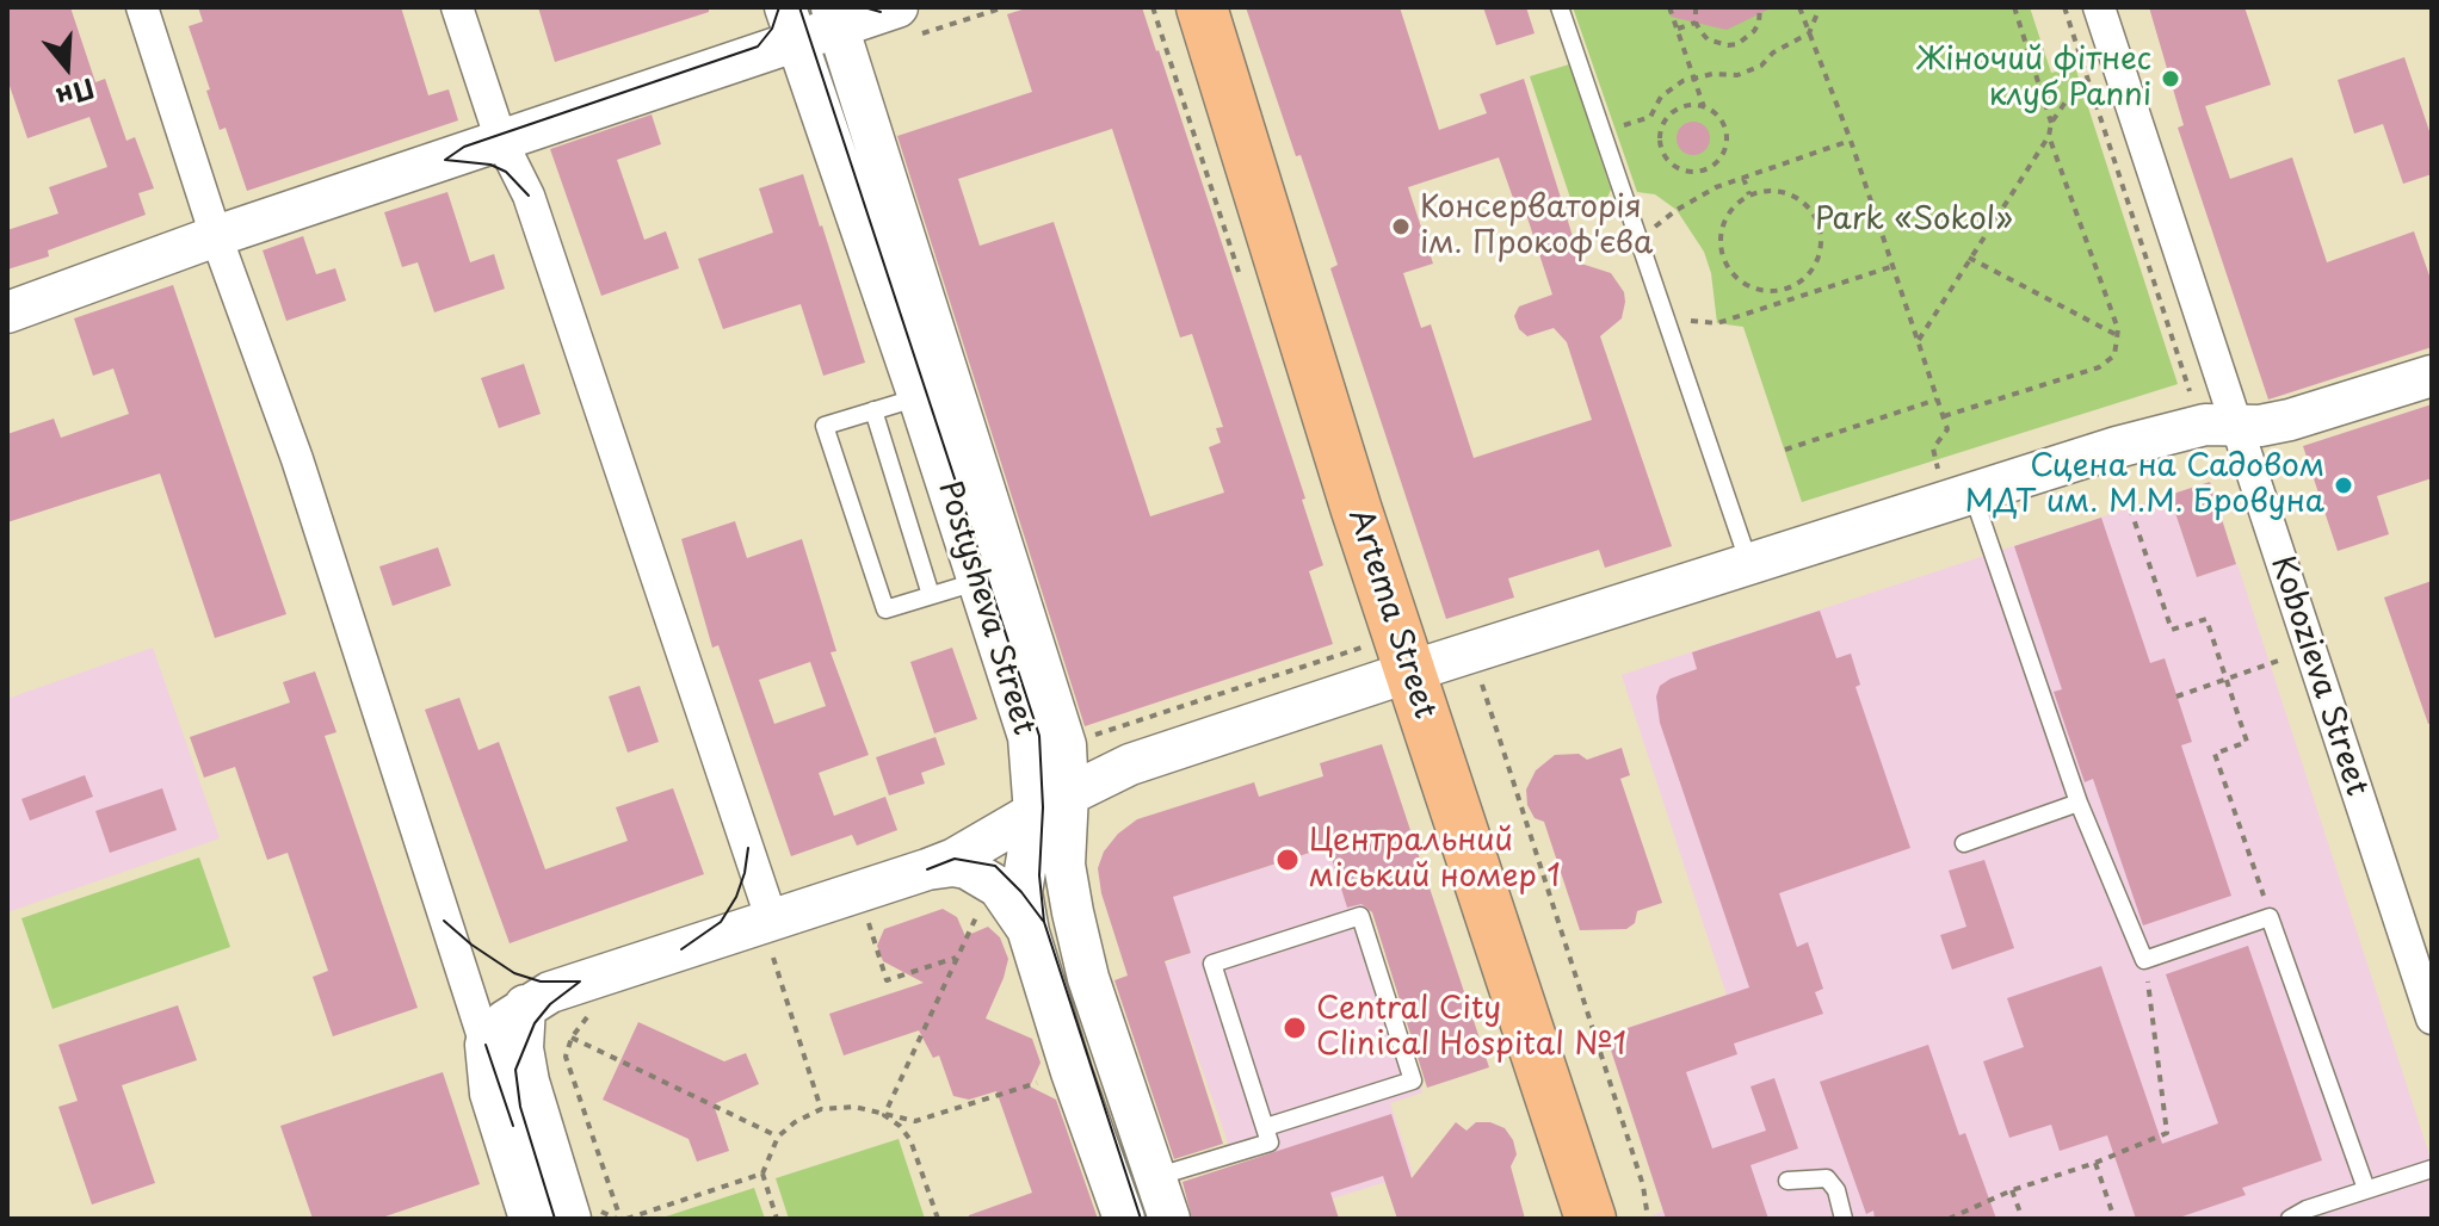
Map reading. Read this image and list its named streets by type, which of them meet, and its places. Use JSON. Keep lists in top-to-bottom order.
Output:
{
  "streets": {
    "main road": ["Artema Street"],
    "street": ["Postysheva Street", "Kobozieva Street"]
  },
  "parks": ["Park «Sokol»"],
  "places": [
    "Жіночий фітнес клуб Panni",
    "Консерваторія ім. Прокоф'єва",
    "Сцена на Садовом МДТ им. М.М. Бровуна",
    "Центральний міський номер 1",
    "Central City Clinical Hospital №1"
  ],
  "north": "bottom"
}
